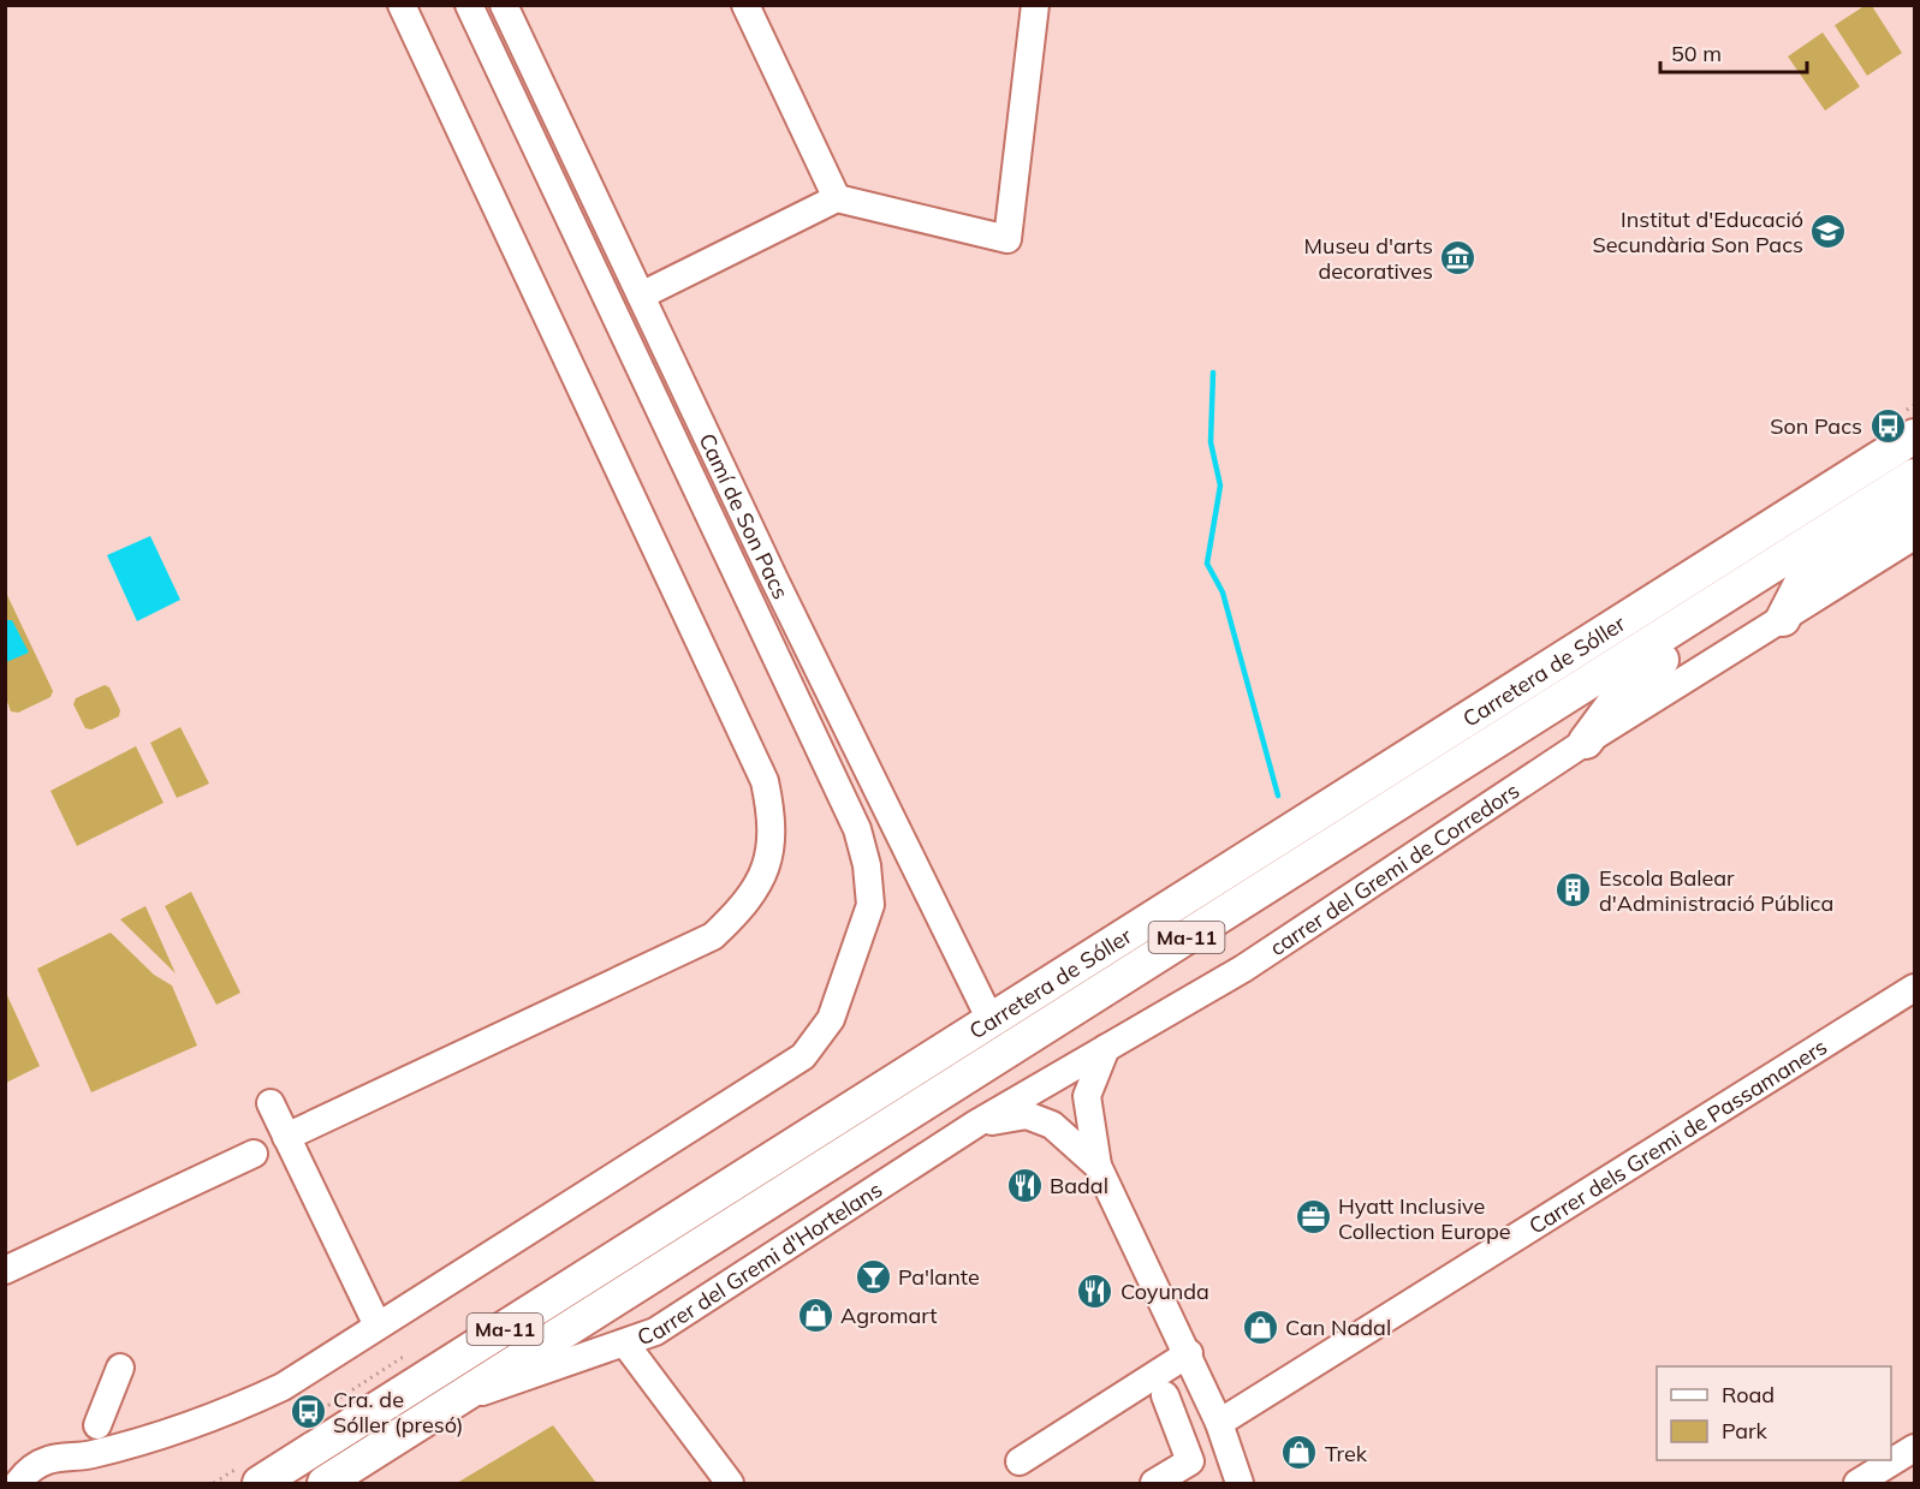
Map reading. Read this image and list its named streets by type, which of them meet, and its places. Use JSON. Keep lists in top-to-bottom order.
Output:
{
  "streets": {
    "main road": ["Carretera de Sóller", "Ma-11"],
    "street": [
      "Camí de Son Pacs",
      "carrer del Gremi de Corredors",
      "Carrer dels Gremi de Passamaners",
      "Carrer del Gremi d'Hortelans"
    ]
  },
  "crossings": [
    ["Camí de Son Pacs", "Carretera de Sóller"],
    ["Carretera de Sóller", "Carrer del Gremi d'Hortelans"],
    ["carrer del Gremi de Corredors", "Carrer del Gremi d'Hortelans"]
  ],
  "places": {
    "school or university": ["Institut d'Educació Secundària Son Pacs"],
    "museum": ["Museu d'arts decoratives"],
    "bus stop": ["Son Pacs", "Cra. de Sóller (presó)"],
    "building": ["Escola Balear d'Administració Pública"],
    "restaurant": ["Badal", "Coyunda"],
    "office": ["Hyatt Inclusive Collection Europe"],
    "bar": ["Pa'lante"],
    "shop": ["Agromart", "Can Nadal", "Trek"]
  },
  "legend": ["Road", "Park"],
  "scale_bar": "50 m"
}
